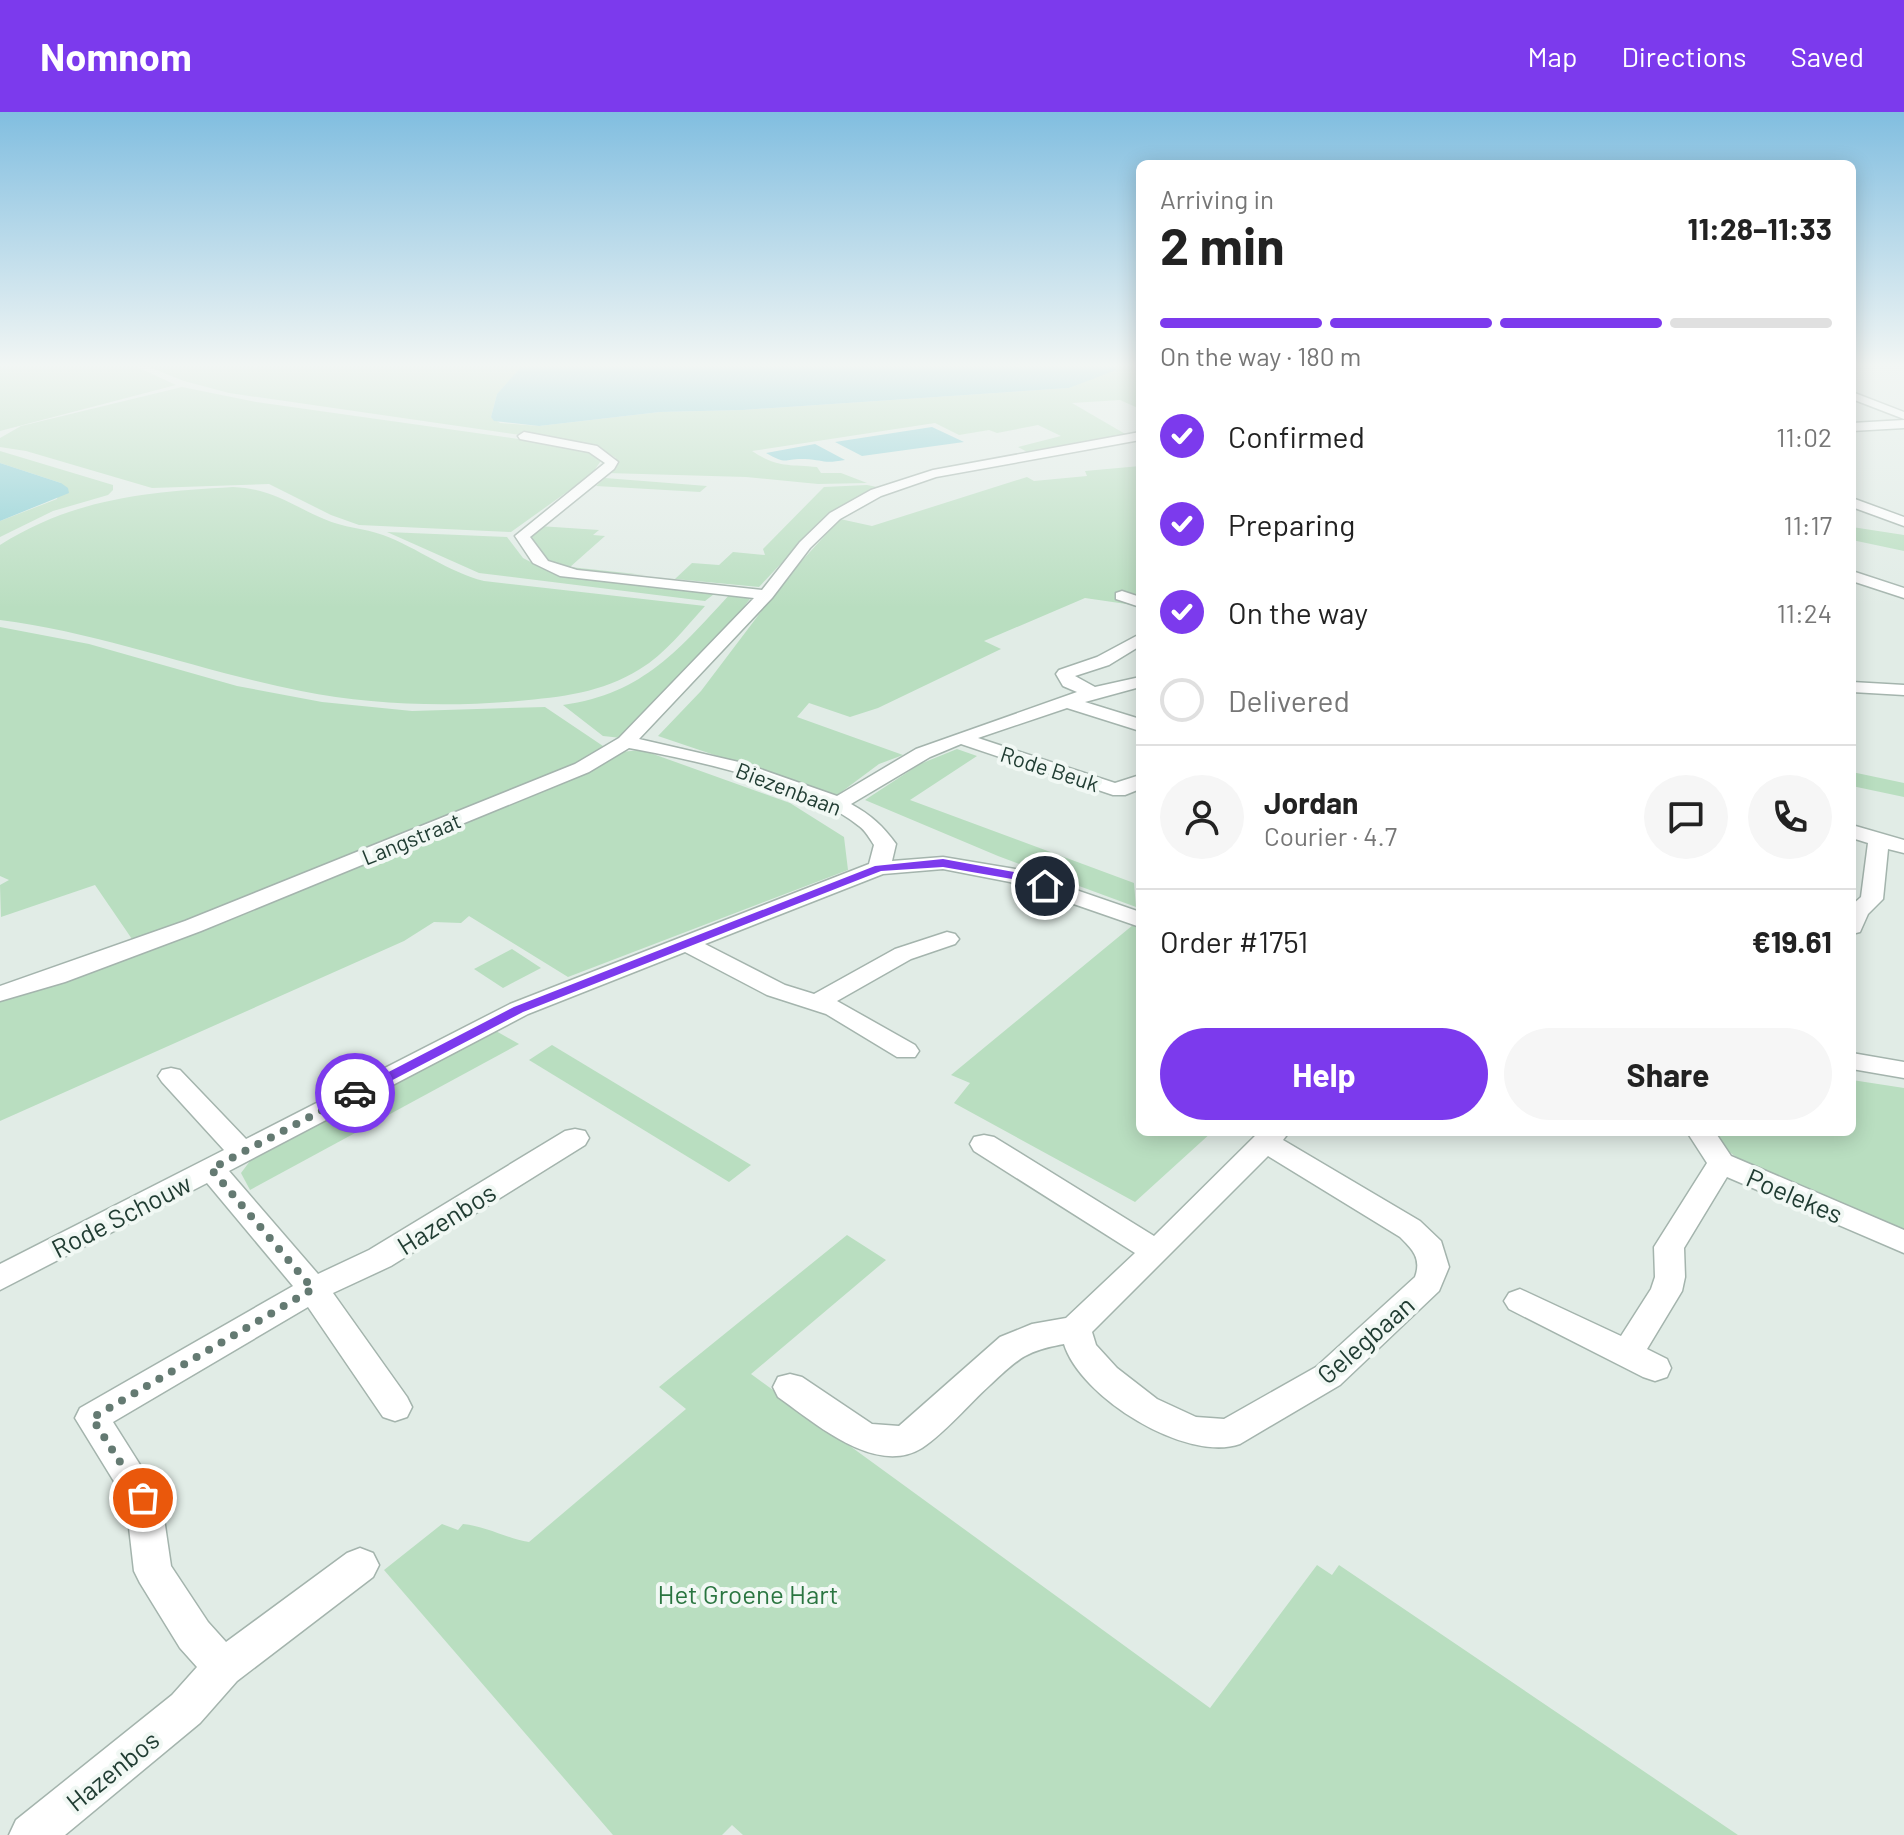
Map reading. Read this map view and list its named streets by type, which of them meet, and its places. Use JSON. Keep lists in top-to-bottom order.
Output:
{
  "streets": {
    "street": [
      "Rode Beuk",
      "Biezenbaan",
      "Langstraat",
      "Poelekes",
      "Rode Schouw",
      "Hazenbos",
      "Gelegbaan"
    ]
  },
  "crossings": [
    ["Rode Beuk", "Biezenbaan"],
    ["Biezenbaan", "Langstraat"],
    ["Biezenbaan", "Rode Schouw"]
  ],
  "parks": ["Het Groene Hart"],
  "page": {
    "header": "Nomnom",
    "nav": ["Map", "Directions", "Saved"],
    "heading": ["2 min", "Arriving in", "11:28–11:33"],
    "panel": [
      "Jordan",
      "Courier · 4.7",
      "Order #1751",
      "€19.61"
    ],
    "bar": "On the way · 180 m",
    "list": [
      ["Confirmed", "11:02"],
      ["Preparing", "11:17"],
      ["On the way", "11:24"],
      "Delivered"
    ],
    "buttons": ["Help", "Share"]
  }
}
